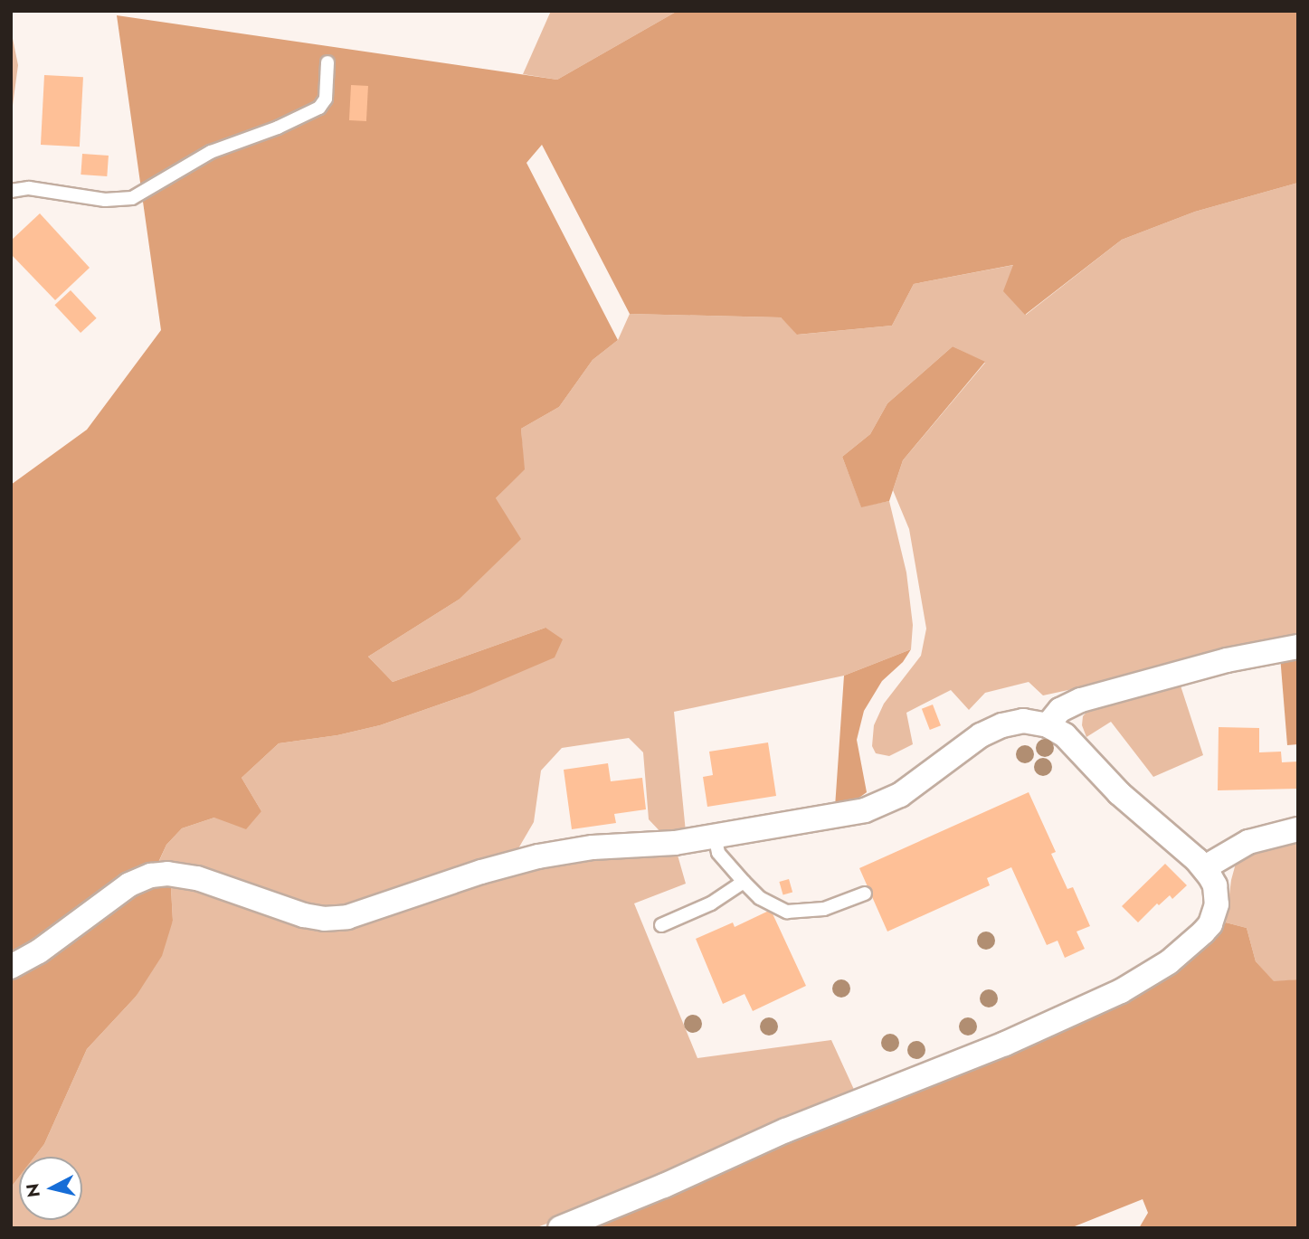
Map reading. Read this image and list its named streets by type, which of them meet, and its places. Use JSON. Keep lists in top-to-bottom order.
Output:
{
  "north": "left"
}
